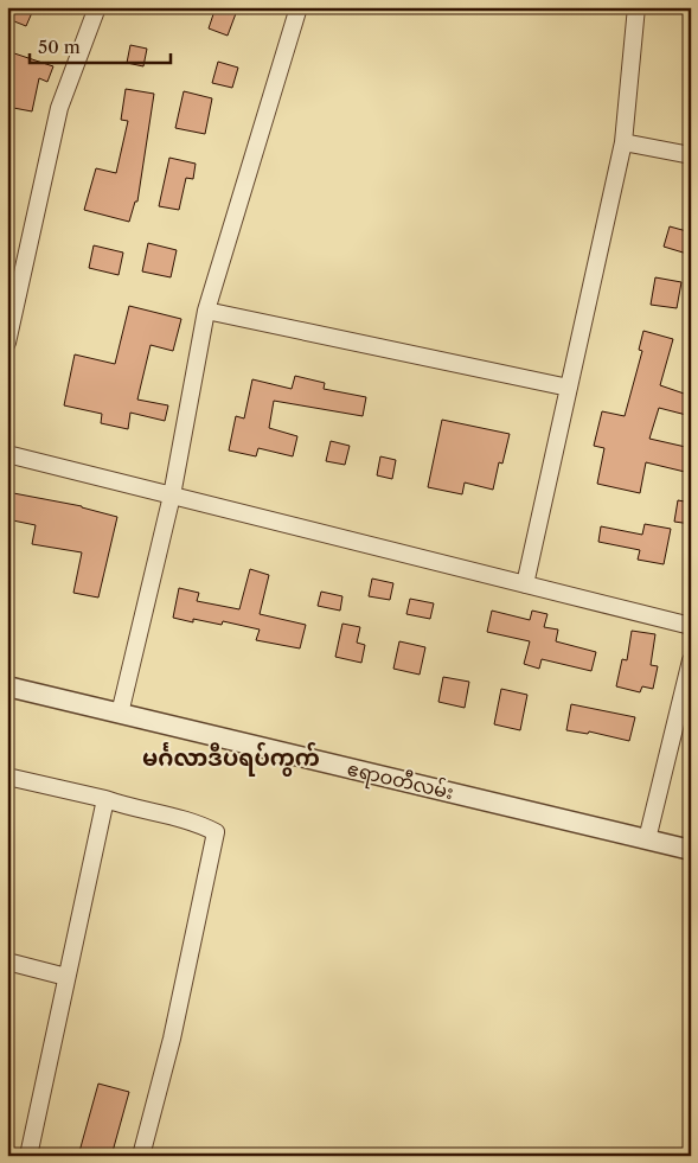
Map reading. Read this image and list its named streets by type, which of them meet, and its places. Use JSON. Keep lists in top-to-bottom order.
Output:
{
  "streets": {
    "street": ["ဧရာဝတီလမ်း"]
  },
  "districts": ["မင်္ဂလာဒီပရပ်ကွက်"],
  "scale_bar": "50 m"
}
